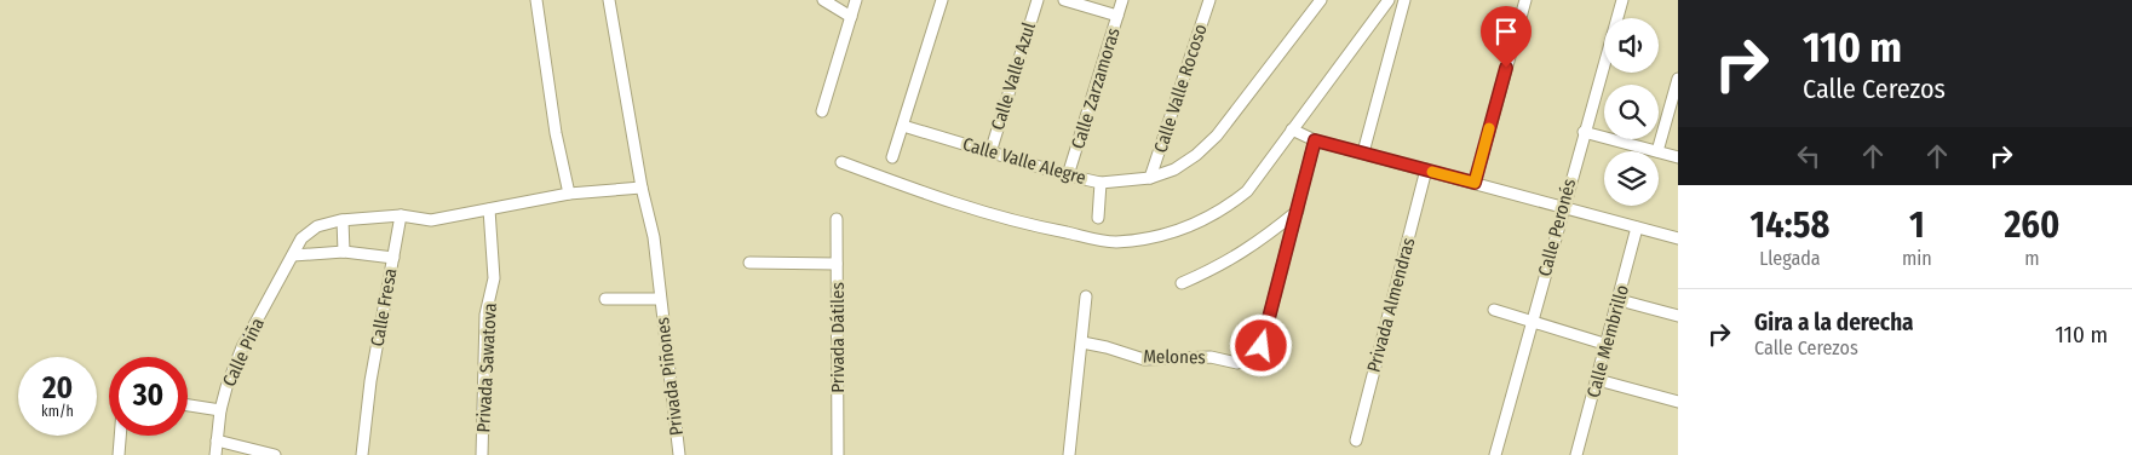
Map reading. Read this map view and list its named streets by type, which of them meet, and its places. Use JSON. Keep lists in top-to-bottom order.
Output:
{
  "streets": {
    "street": [
      "Calle Valle Azul",
      "Calle Zarzamoras",
      "Calle Valle Rocoso",
      "Calle Valle Alegre",
      "Calle Peronés",
      "Privada Almendras",
      "Calle Fresa",
      "Privada Dátiles",
      "Calle Membrillo",
      "Calle Piña",
      "Melones",
      "Privada Sawatova",
      "Privada Piñones"
    ]
  },
  "crossings": [
    ["Calle Valle Azul", "Calle Valle Alegre"],
    ["Calle Zarzamoras", "Calle Valle Alegre"],
    ["Calle Valle Rocoso", "Calle Valle Alegre"],
    ["Calle Fresa", "Calle Piña"],
    ["Calle Piña", "Privada Sawatova"],
    ["Calle Piña", "Privada Piñones"]
  ],
  "page": {
    "turn": ["110 m", "Calle Cerezos"],
    "eta": [
      "14:58",
      "Llegada",
      "1",
      "min",
      "260",
      "m"
    ],
    "list": [
      {
        "name": "Gira a la derecha",
        "note": "Calle Cerezos",
        "value": "110 m"
      }
    ],
    "speed": "20 km/h",
    "limit": "30"
  }
}
